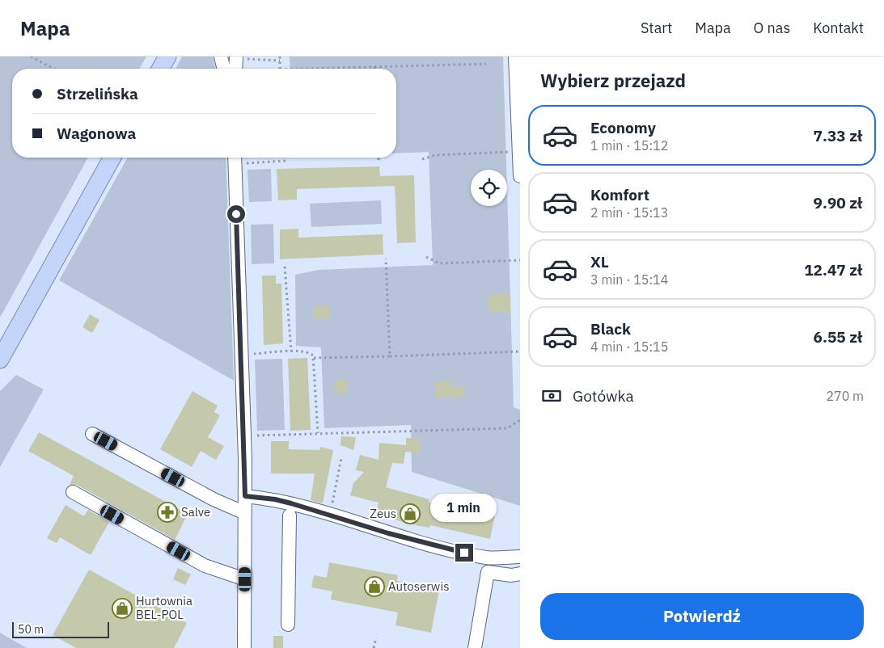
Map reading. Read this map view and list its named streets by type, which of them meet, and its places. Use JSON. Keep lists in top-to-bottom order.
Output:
{
  "places": {
    "pharmacy": ["Salve"],
    "shop": ["Zeus", "Autoserwis", "Hurtownia BEL-POL"]
  },
  "scale_bar": "50 m",
  "page": {
    "header": "Mapa",
    "nav": [
      "Start",
      "Mapa",
      "O nas",
      "Kontakt"
    ],
    "heading": "Wybierz przejazd",
    "banner": ["Strzelińska", "Wagonowa"],
    "list": [
      {
        "name": "Economy",
        "note": "1 min · 15:12",
        "value": "7.33 zł"
      },
      {
        "name": "Komfort",
        "note": "2 min · 15:13",
        "value": "9.90 zł"
      },
      {
        "name": "XL",
        "note": "3 min · 15:14",
        "value": "12.47 zł"
      },
      {
        "name": "Black",
        "note": "4 min · 15:15",
        "value": "6.55 zł"
      }
    ],
    "pay": ["Gotówka", "270 m"],
    "bubble": "1 min",
    "buttons": "Potwierdź",
    "scale": "50 m"
  }
}
